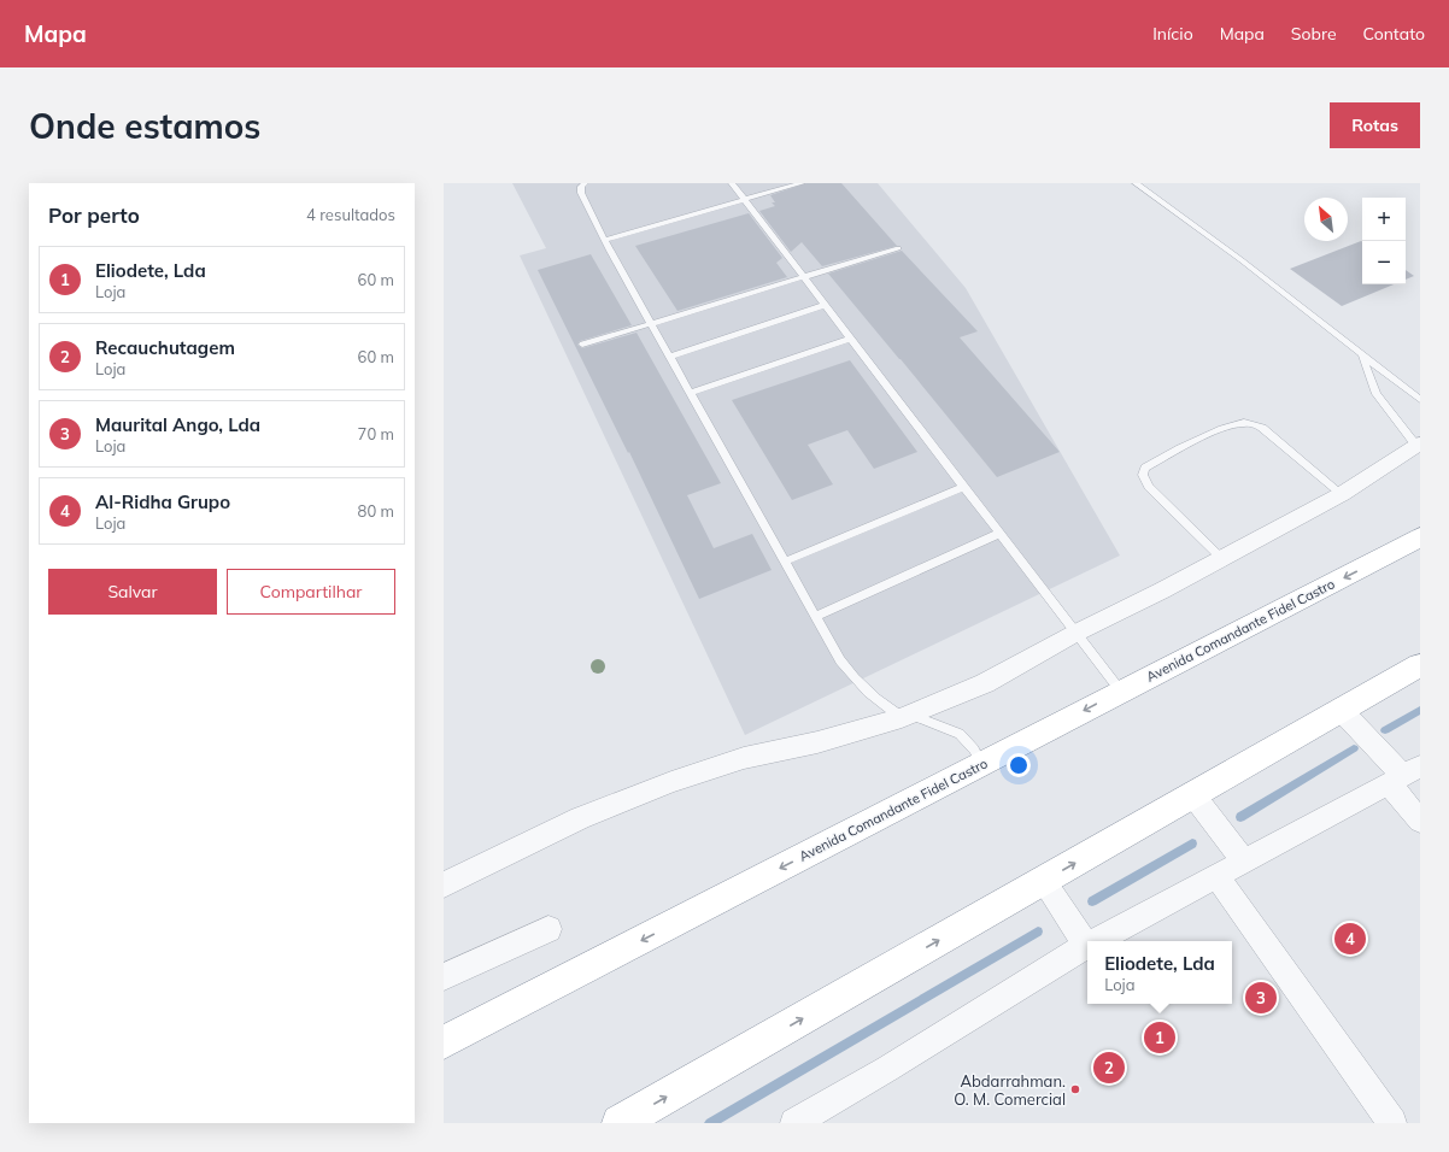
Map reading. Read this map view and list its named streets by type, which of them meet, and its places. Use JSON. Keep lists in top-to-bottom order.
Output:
{
  "streets": {
    "highway": ["Avenida Comandante Fidel Castro"]
  },
  "places": ["Abdarrahman. O. M. Comercial"],
  "north": "top left",
  "page": {
    "header": "Mapa",
    "nav": [
      "Início",
      "Mapa",
      "Sobre",
      "Contato"
    ],
    "buttons": [
      "Rotas",
      ["Salvar", "Compartilhar"]
    ],
    "title": "Onde estamos",
    "heading": ["Por perto", "4 resultados"],
    "map_buttons": ["+", "−"],
    "list": [
      {
        "mark": "1",
        "name": "Eliodete, Lda",
        "note": "Loja",
        "value": "60 m"
      },
      {
        "mark": "2",
        "name": "Recauchutagem",
        "note": "Loja",
        "value": "60 m"
      },
      {
        "mark": "3",
        "name": "Maurital Ango, Lda",
        "note": "Loja",
        "value": "70 m"
      },
      {
        "mark": "4",
        "name": "Al-Ridha Grupo",
        "note": "Loja",
        "value": "80 m"
      }
    ],
    "pins": [
      "4",
      "3",
      "1",
      "2"
    ],
    "popup": ["Eliodete, Lda", "Loja"]
  }
}
